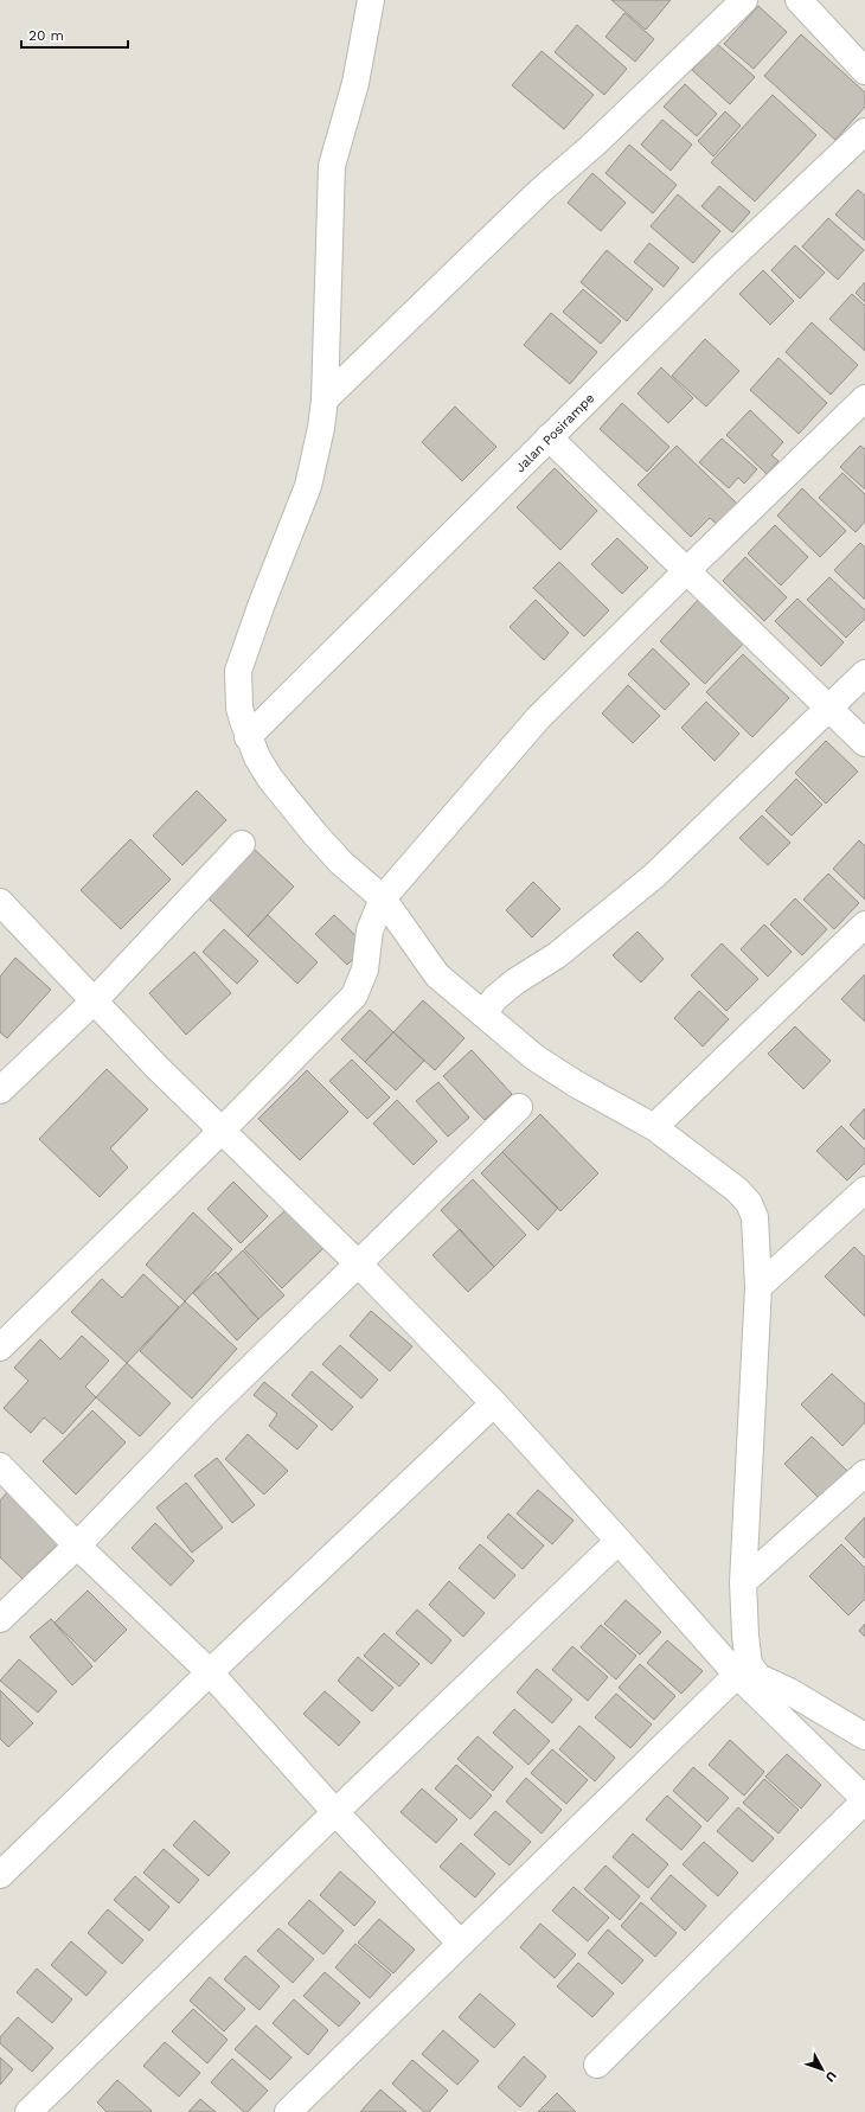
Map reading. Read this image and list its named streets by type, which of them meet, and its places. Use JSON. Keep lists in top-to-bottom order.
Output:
{
  "streets": {
    "street": ["Jalan Posirampe"]
  },
  "scale_bar": "20 m",
  "north": "bottom right"
}
